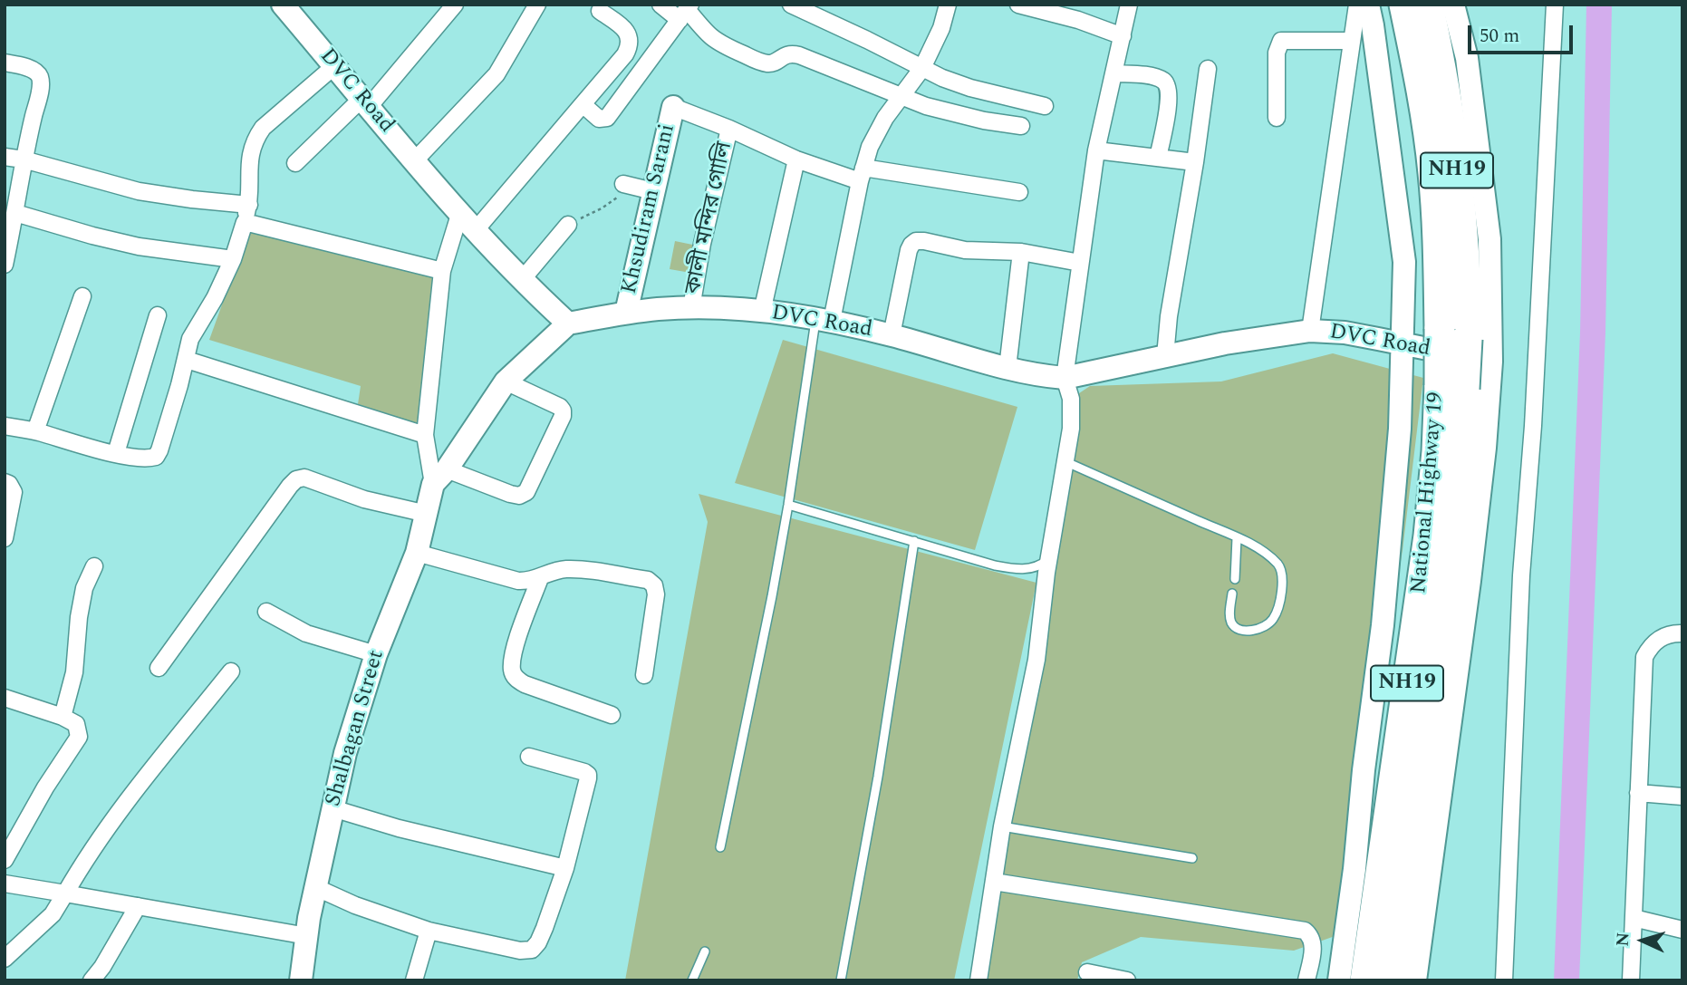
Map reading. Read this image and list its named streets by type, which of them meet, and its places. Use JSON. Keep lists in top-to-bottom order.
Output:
{
  "streets": {
    "highway": ["NH19", "National Highway 19"],
    "main road": ["DVC Road", "Khsudiram Sarani", "Shalbagan Street"],
    "street": ["কালী মন্দির গোলি"]
  },
  "crossings": [
    ["DVC Road", "Khsudiram Sarani"],
    ["DVC Road", "কালী মন্দির গোলি"],
    ["NH19", "National Highway 19"]
  ],
  "scale_bar": "50 m",
  "north": "left"
}
